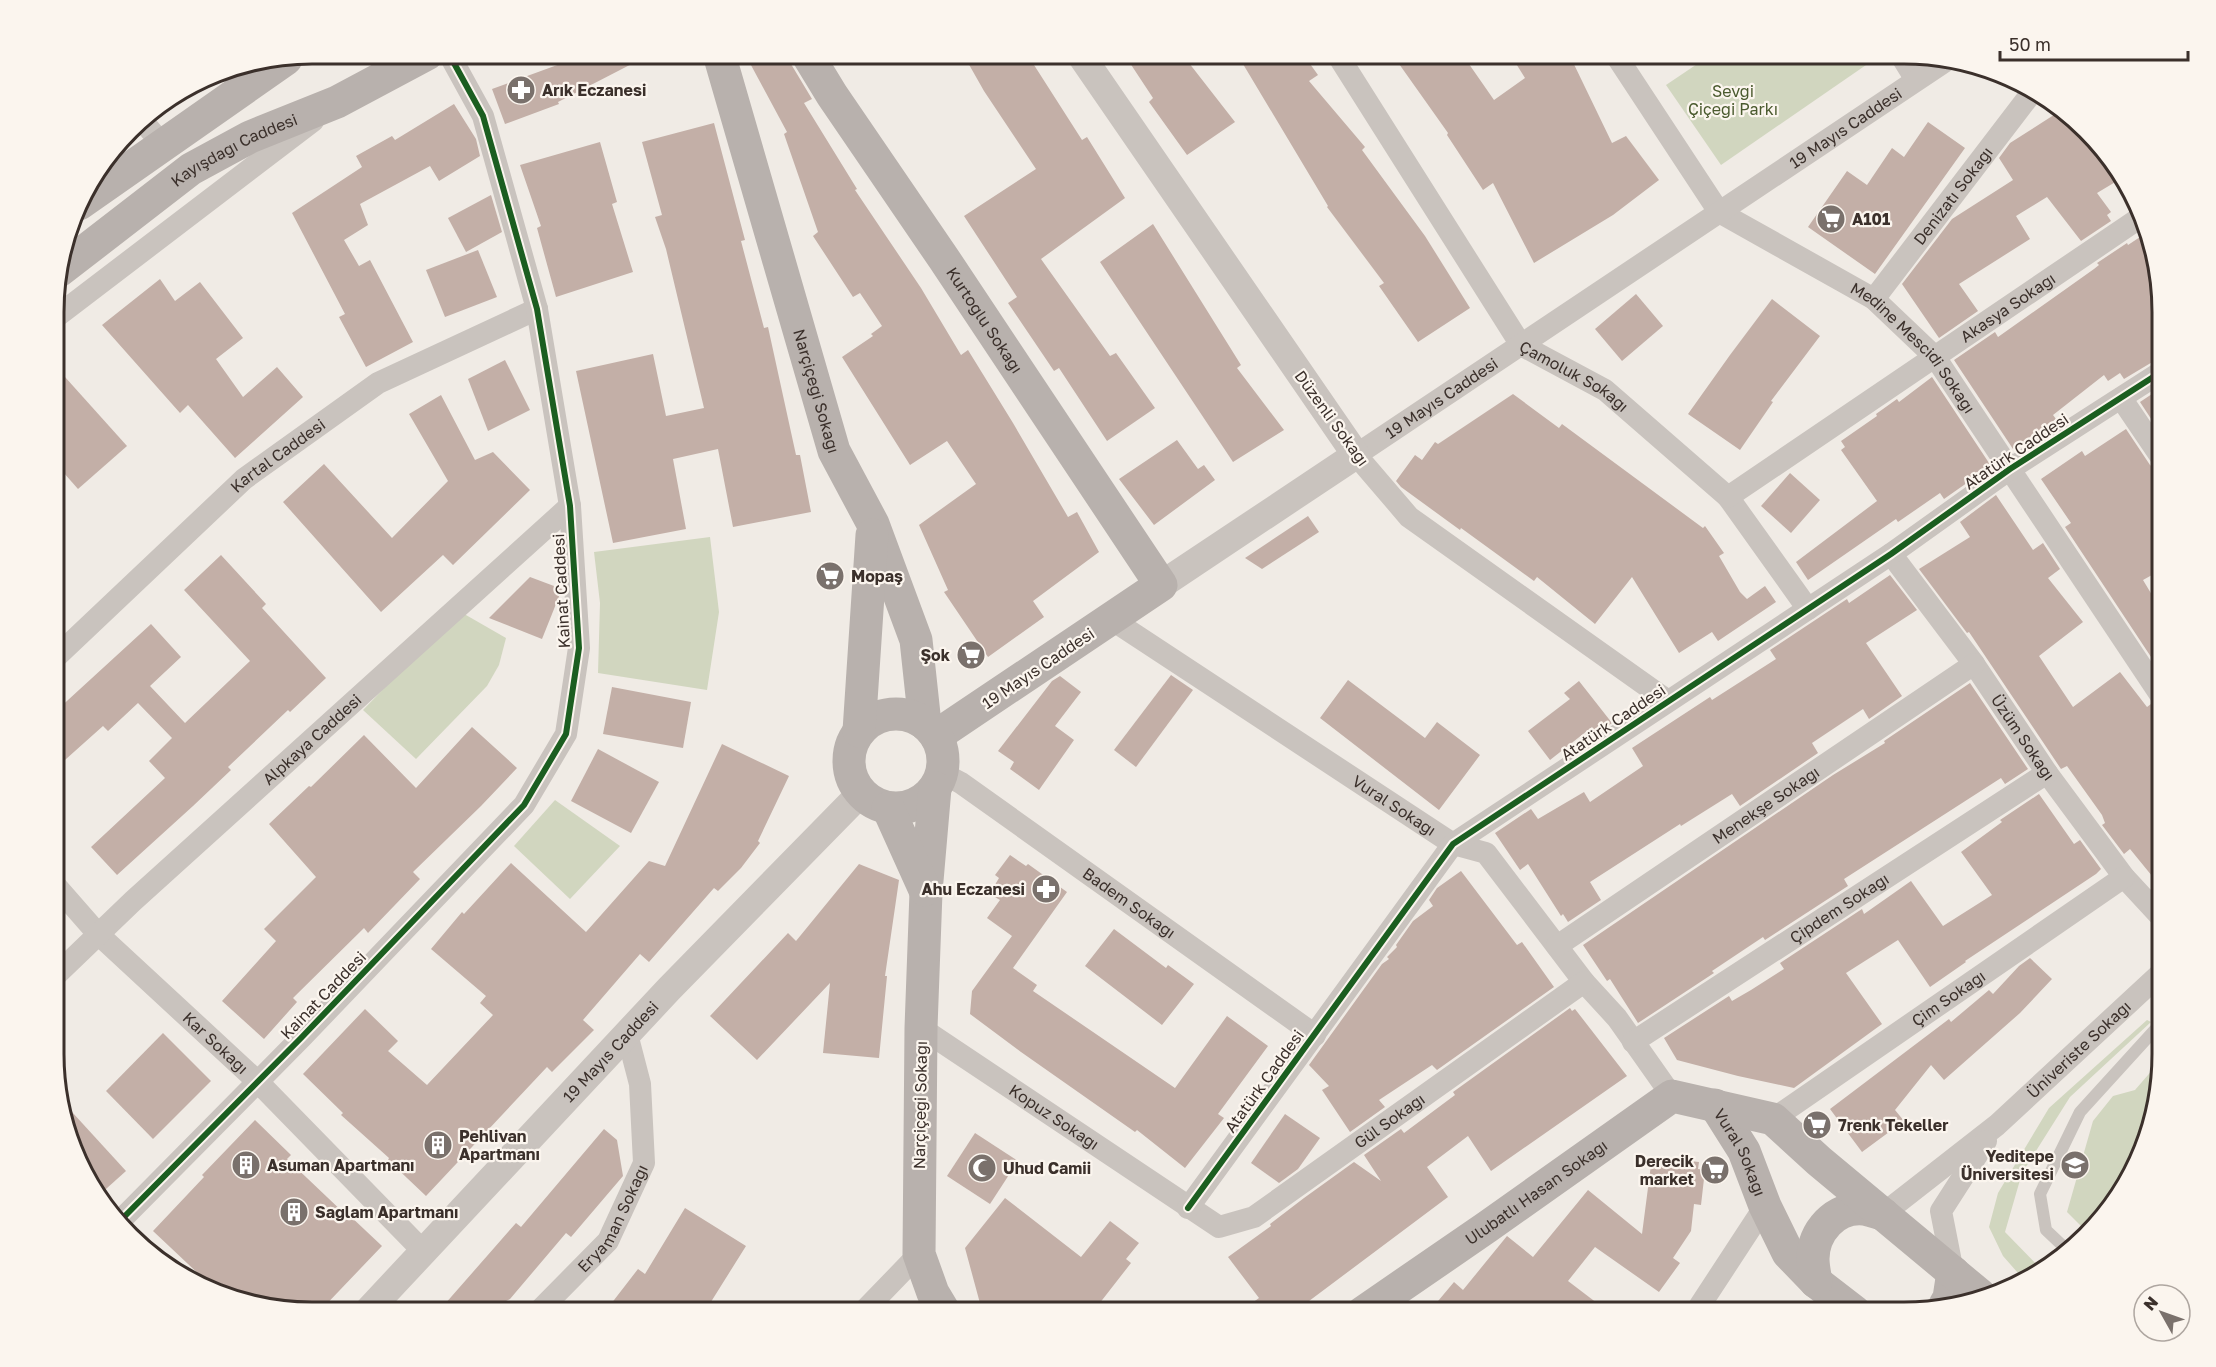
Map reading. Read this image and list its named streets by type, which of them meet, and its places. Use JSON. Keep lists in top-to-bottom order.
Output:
{
  "streets": {
    "main road": [
      "19 Mayıs Caddesi",
      "Kayışdağı Caddesi",
      "Kurtoğlu Sokağı",
      "Narçiçeği Sokağı",
      "Vural Sokağı",
      "Ulubatlı Hasan Sokağı"
    ],
    "street": [
      "Denizatı Sokağı",
      "Akasya Sokağı",
      "Medine Mescidi Sokağı",
      "Çamoluk Sokağı",
      "Düzenli Sokağı",
      "Atatürk Caddesi",
      "Kartal Caddesi",
      "Kainat Caddesi",
      "Üzüm Sokağı",
      "Alpkaya Caddesi",
      "Menekşe Sokağı",
      "Badem Sokağı",
      "Çipdem Sokağı",
      "Çim Sokağı",
      "Kar Sokağı",
      "Üniveriste Sokağı",
      "Kopuz Sokağı",
      "Gül Sokağı",
      "Eryaman Sokağı"
    ]
  },
  "crossings": [
    ["19 Mayıs Caddesi", "Kurtoğlu Sokağı"],
    ["19 Mayıs Caddesi", "Medine Mescidi Sokağı"],
    ["19 Mayıs Caddesi", "Çamoluk Sokağı"],
    ["19 Mayıs Caddesi", "Narçiçeği Sokağı"],
    ["19 Mayıs Caddesi", "Düzenli Sokağı"],
    ["19 Mayıs Caddesi", "Vural Sokağı"],
    ["19 Mayıs Caddesi", "Badem Sokağı"],
    ["19 Mayıs Caddesi", "Kar Sokağı"],
    ["19 Mayıs Caddesi", "Eryaman Sokağı"],
    ["Denizatı Sokağı", "Medine Mescidi Sokağı"],
    ["Akasya Sokağı", "Medine Mescidi Sokağı"],
    ["Akasya Sokağı", "Çamoluk Sokağı"],
    ["Medine Mescidi Sokağı", "Atatürk Caddesi"],
    ["Çamoluk Sokağı", "Atatürk Caddesi"],
    ["Narçiçeği Sokağı", "Badem Sokağı"],
    ["Narçiçeği Sokağı", "Kopuz Sokağı"],
    ["Düzenli Sokağı", "Atatürk Caddesi"],
    ["Atatürk Caddesi", "Üzüm Sokağı"],
    ["Atatürk Caddesi", "Vural Sokağı"],
    ["Atatürk Caddesi", "Badem Sokağı"],
    ["Atatürk Caddesi", "Kopuz Sokağı"],
    ["Atatürk Caddesi", "Gül Sokağı"],
    ["Kartal Caddesi", "Kainat Caddesi"],
    ["Kainat Caddesi", "Alpkaya Caddesi"],
    ["Kainat Caddesi", "Kar Sokağı"],
    ["Üzüm Sokağı", "Menekşe Sokağı"],
    ["Üzüm Sokağı", "Çipdem Sokağı"],
    ["Üzüm Sokağı", "Çim Sokağı"],
    ["Alpkaya Caddesi", "Kar Sokağı"],
    ["Vural Sokağı", "Menekşe Sokağı"],
    ["Vural Sokağı", "Çipdem Sokağı"],
    ["Vural Sokağı", "Çim Sokağı"],
    ["Vural Sokağı", "Gül Sokağı"],
    ["Vural Sokağı", "Ulubatlı Hasan Sokağı"],
    ["Kopuz Sokağı", "Gül Sokağı"]
  ],
  "parks": ["Sevgi Çiçeği Parkı"],
  "places": {
    "pharmacy": ["Arık Eczanesi", "Ahu Eczanesi"],
    "supermarket": [
      "A101",
      "Mopaş",
      "Şok",
      "7renk Tekeller",
      "Derecik market"
    ],
    "building": ["Pehlivan Apartmanı", "Asuman Apartmanı", "Sağlam Apartmanı"],
    "school or university": ["Yeditepe Üniversitesi"],
    "mosque": ["Uhud Camii"]
  },
  "scale_bar": "50 m",
  "north": "top left"
}
